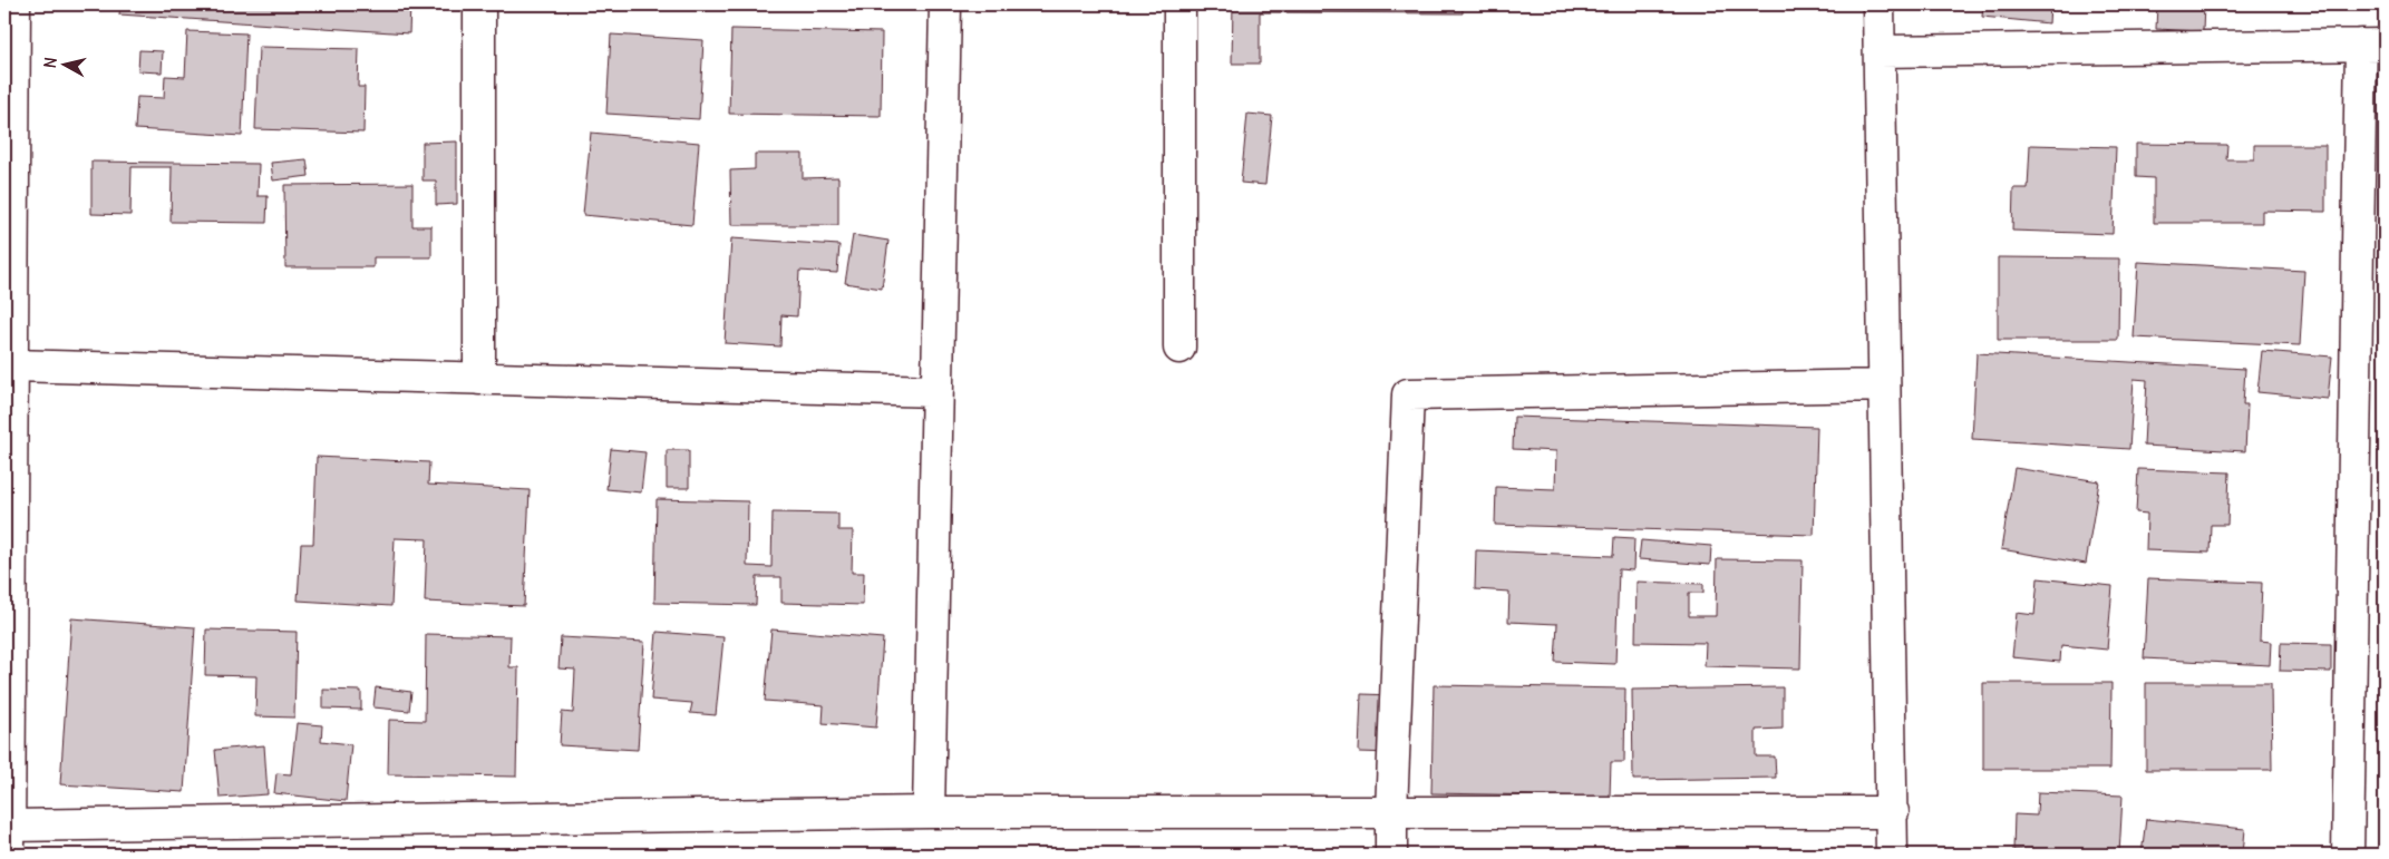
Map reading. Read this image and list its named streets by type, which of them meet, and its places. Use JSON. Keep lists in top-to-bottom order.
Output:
{
  "north": "left"
}
